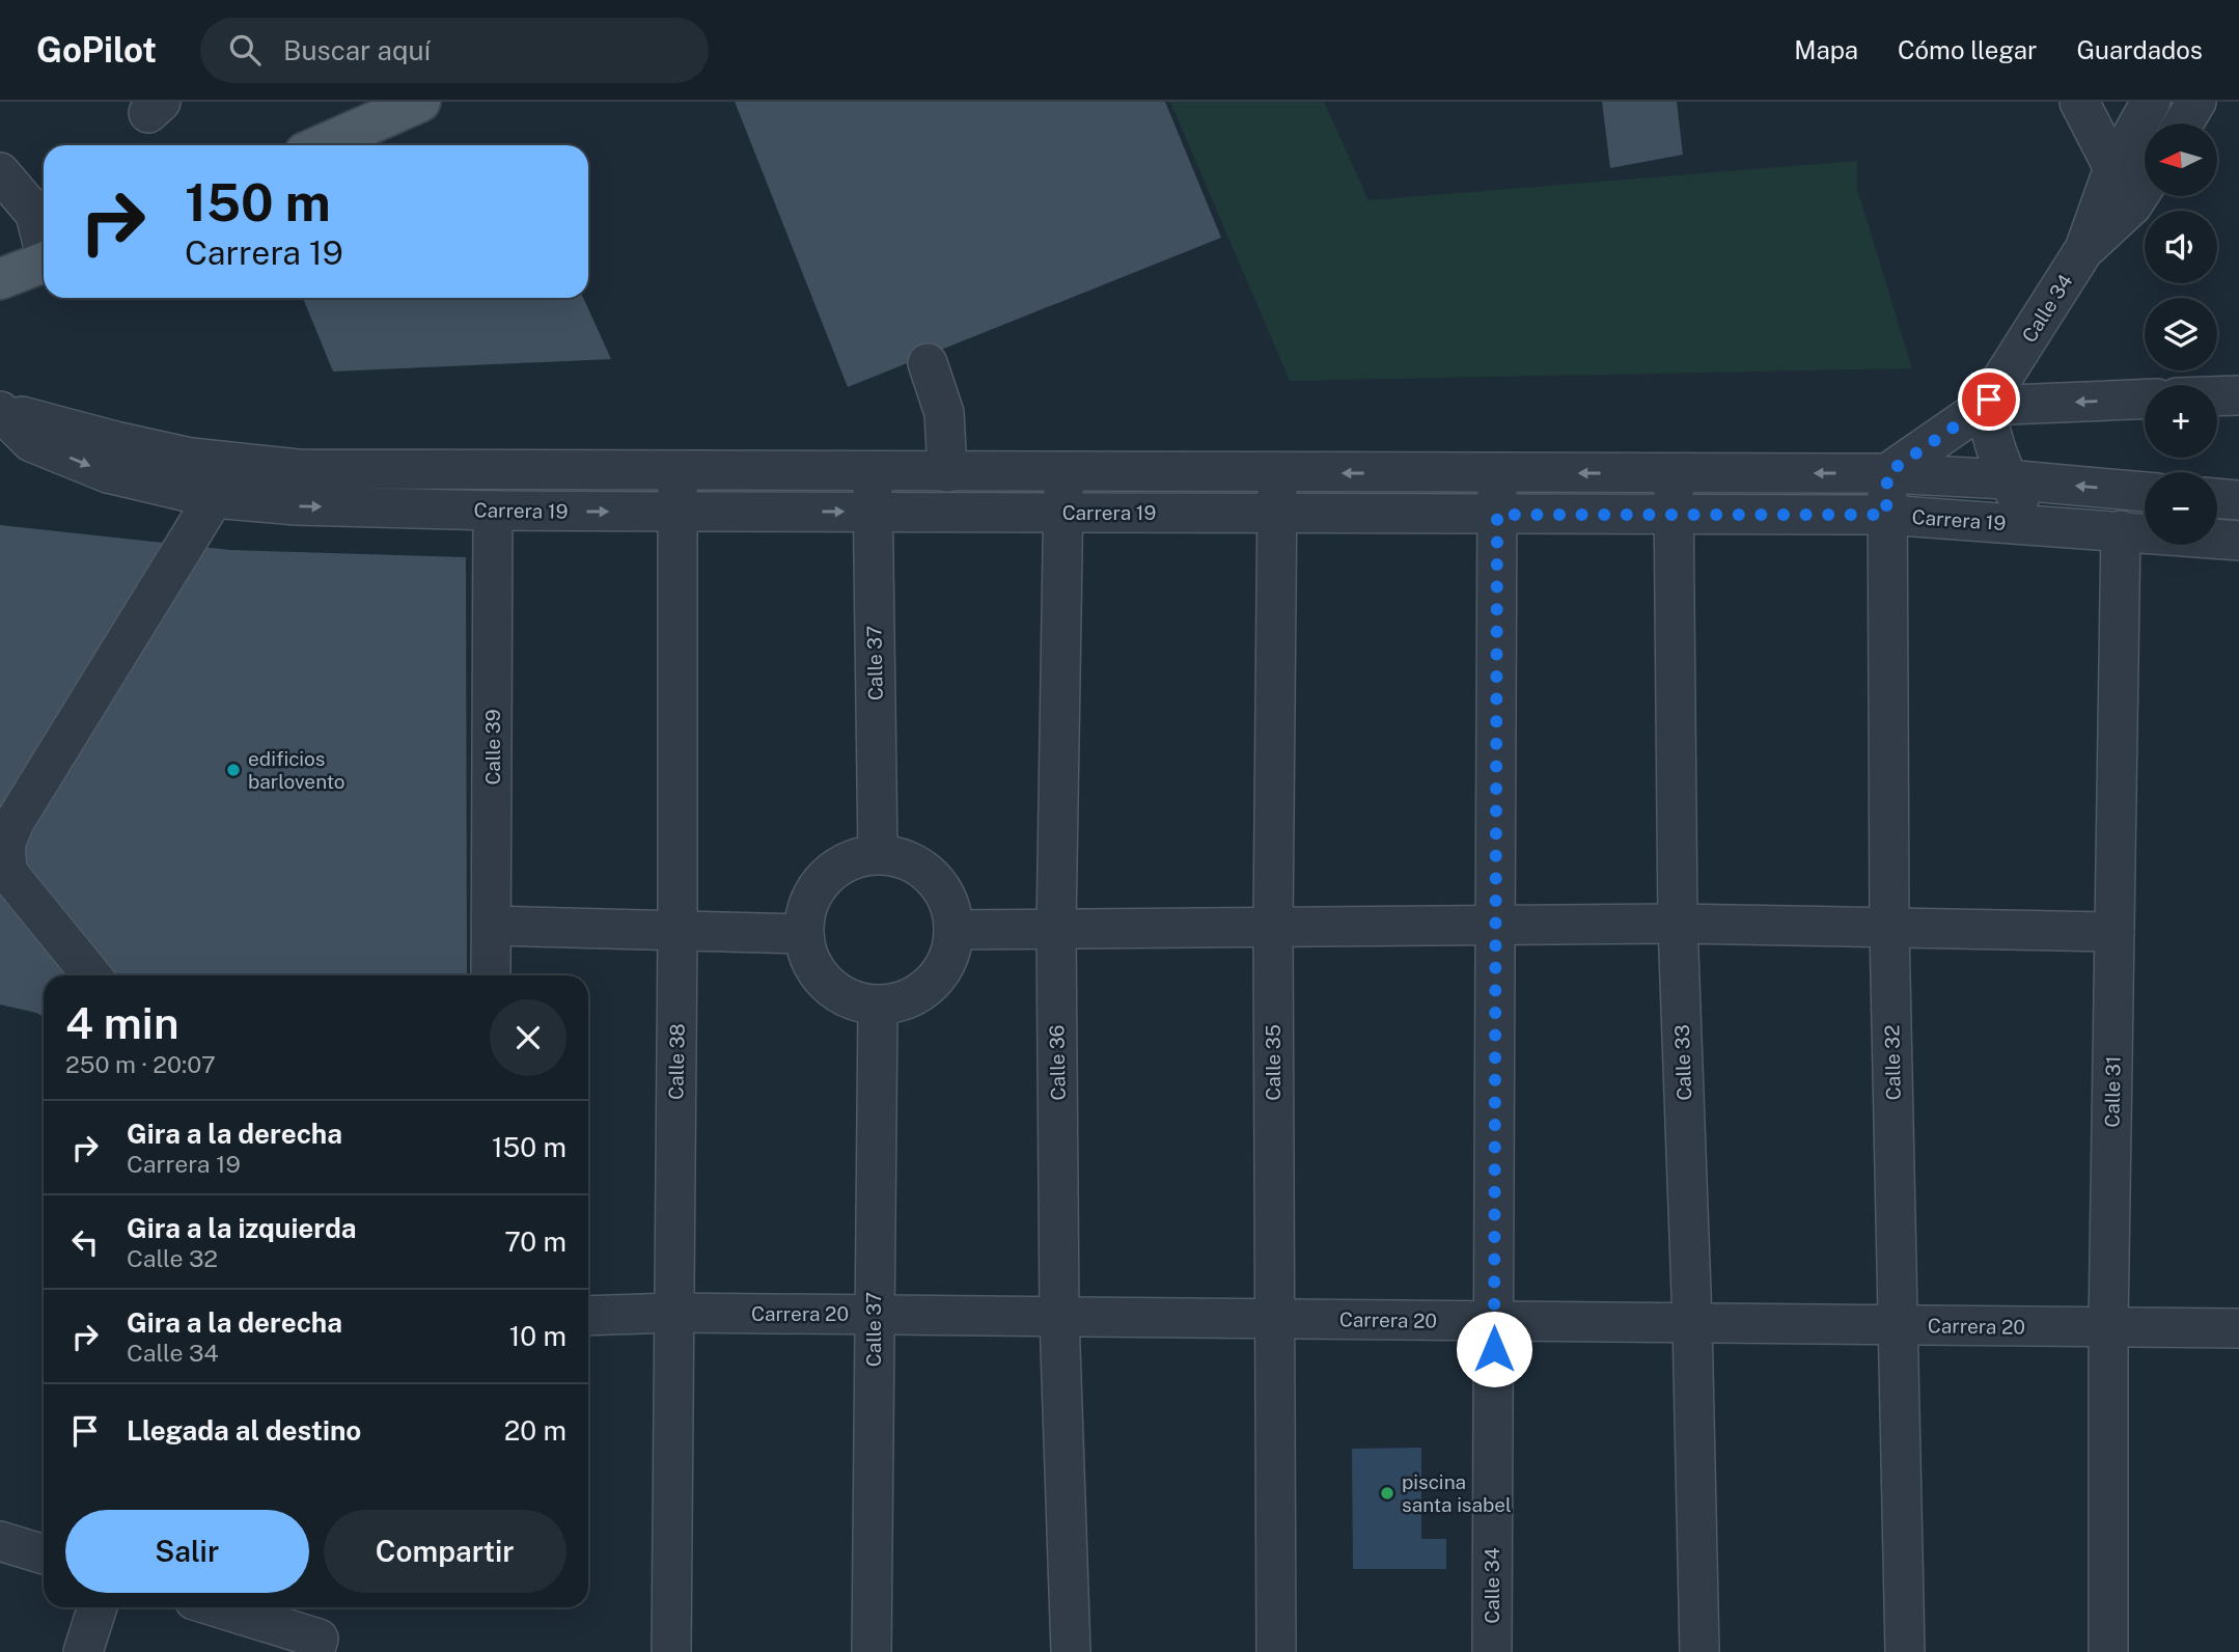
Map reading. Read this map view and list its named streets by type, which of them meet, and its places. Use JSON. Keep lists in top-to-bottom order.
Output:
{
  "streets": {
    "street": [
      "Calle 34",
      "Carrera 19",
      "Calle 37",
      "Calle 39",
      "Calle 38",
      "Calle 36",
      "Calle 35",
      "Calle 33",
      "Calle 32",
      "Calle 31",
      "Carrera 20"
    ]
  },
  "crossings": [
    ["Calle 34", "Carrera 19"],
    ["Calle 34", "Calle 32"],
    ["Calle 34", "Carrera 20"],
    ["Carrera 19", "Calle 37"],
    ["Carrera 19", "Calle 39"],
    ["Carrera 19", "Calle 38"],
    ["Carrera 19", "Calle 36"],
    ["Carrera 19", "Calle 35"],
    ["Carrera 19", "Calle 33"],
    ["Carrera 19", "Calle 32"],
    ["Carrera 19", "Calle 31"],
    ["Calle 37", "Carrera 20"],
    ["Calle 38", "Carrera 20"],
    ["Calle 36", "Carrera 20"],
    ["Calle 35", "Carrera 20"],
    ["Calle 33", "Carrera 20"],
    ["Calle 32", "Carrera 20"],
    ["Calle 31", "Carrera 20"]
  ],
  "places": ["edificios barlovento", "piscina santa isabel"],
  "north": "left",
  "page": {
    "header": "GoPilot",
    "search": "Buscar aquí",
    "nav": ["Mapa", "Cómo llegar", "Guardados"],
    "map_buttons": ["+", "−"],
    "turn": ["150 m", "Carrera 19"],
    "heading": ["4 min", "250 m · 20:07"],
    "list": [
      {
        "name": "Gira a la derecha",
        "note": "Carrera 19",
        "value": "150 m"
      },
      {
        "name": "Gira a la izquierda",
        "note": "Calle 32",
        "value": "70 m"
      },
      {
        "name": "Gira a la derecha",
        "note": "Calle 34",
        "value": "10 m"
      },
      {
        "name": "Llegada al destino",
        "value": "20 m"
      }
    ],
    "buttons": ["Salir", "Compartir"]
  }
}
